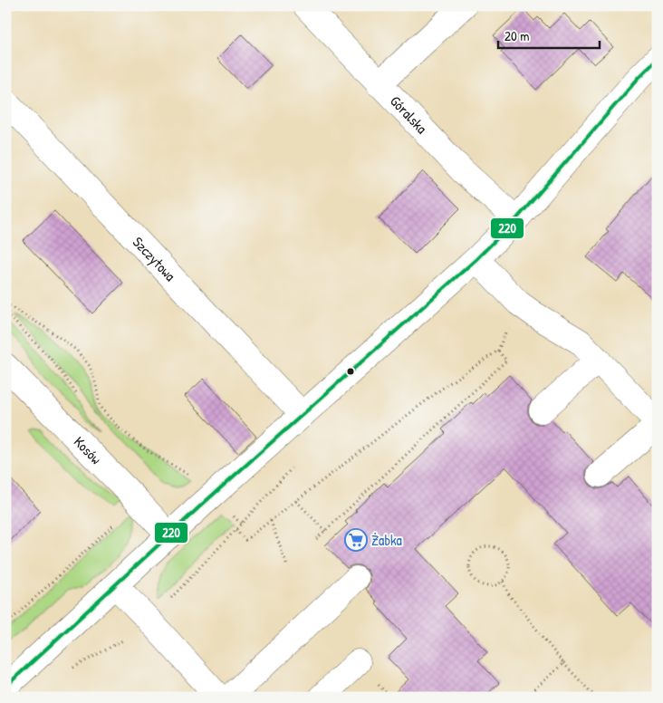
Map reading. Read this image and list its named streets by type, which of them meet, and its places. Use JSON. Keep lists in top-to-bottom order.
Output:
{
  "streets": {
    "street": ["Góralska", "Szczytowa", "Kosów"]
  },
  "places": {
    "supermarket": ["Żabka"]
  },
  "lines": ["transit line 220"],
  "scale_bar": "20 m"
}
